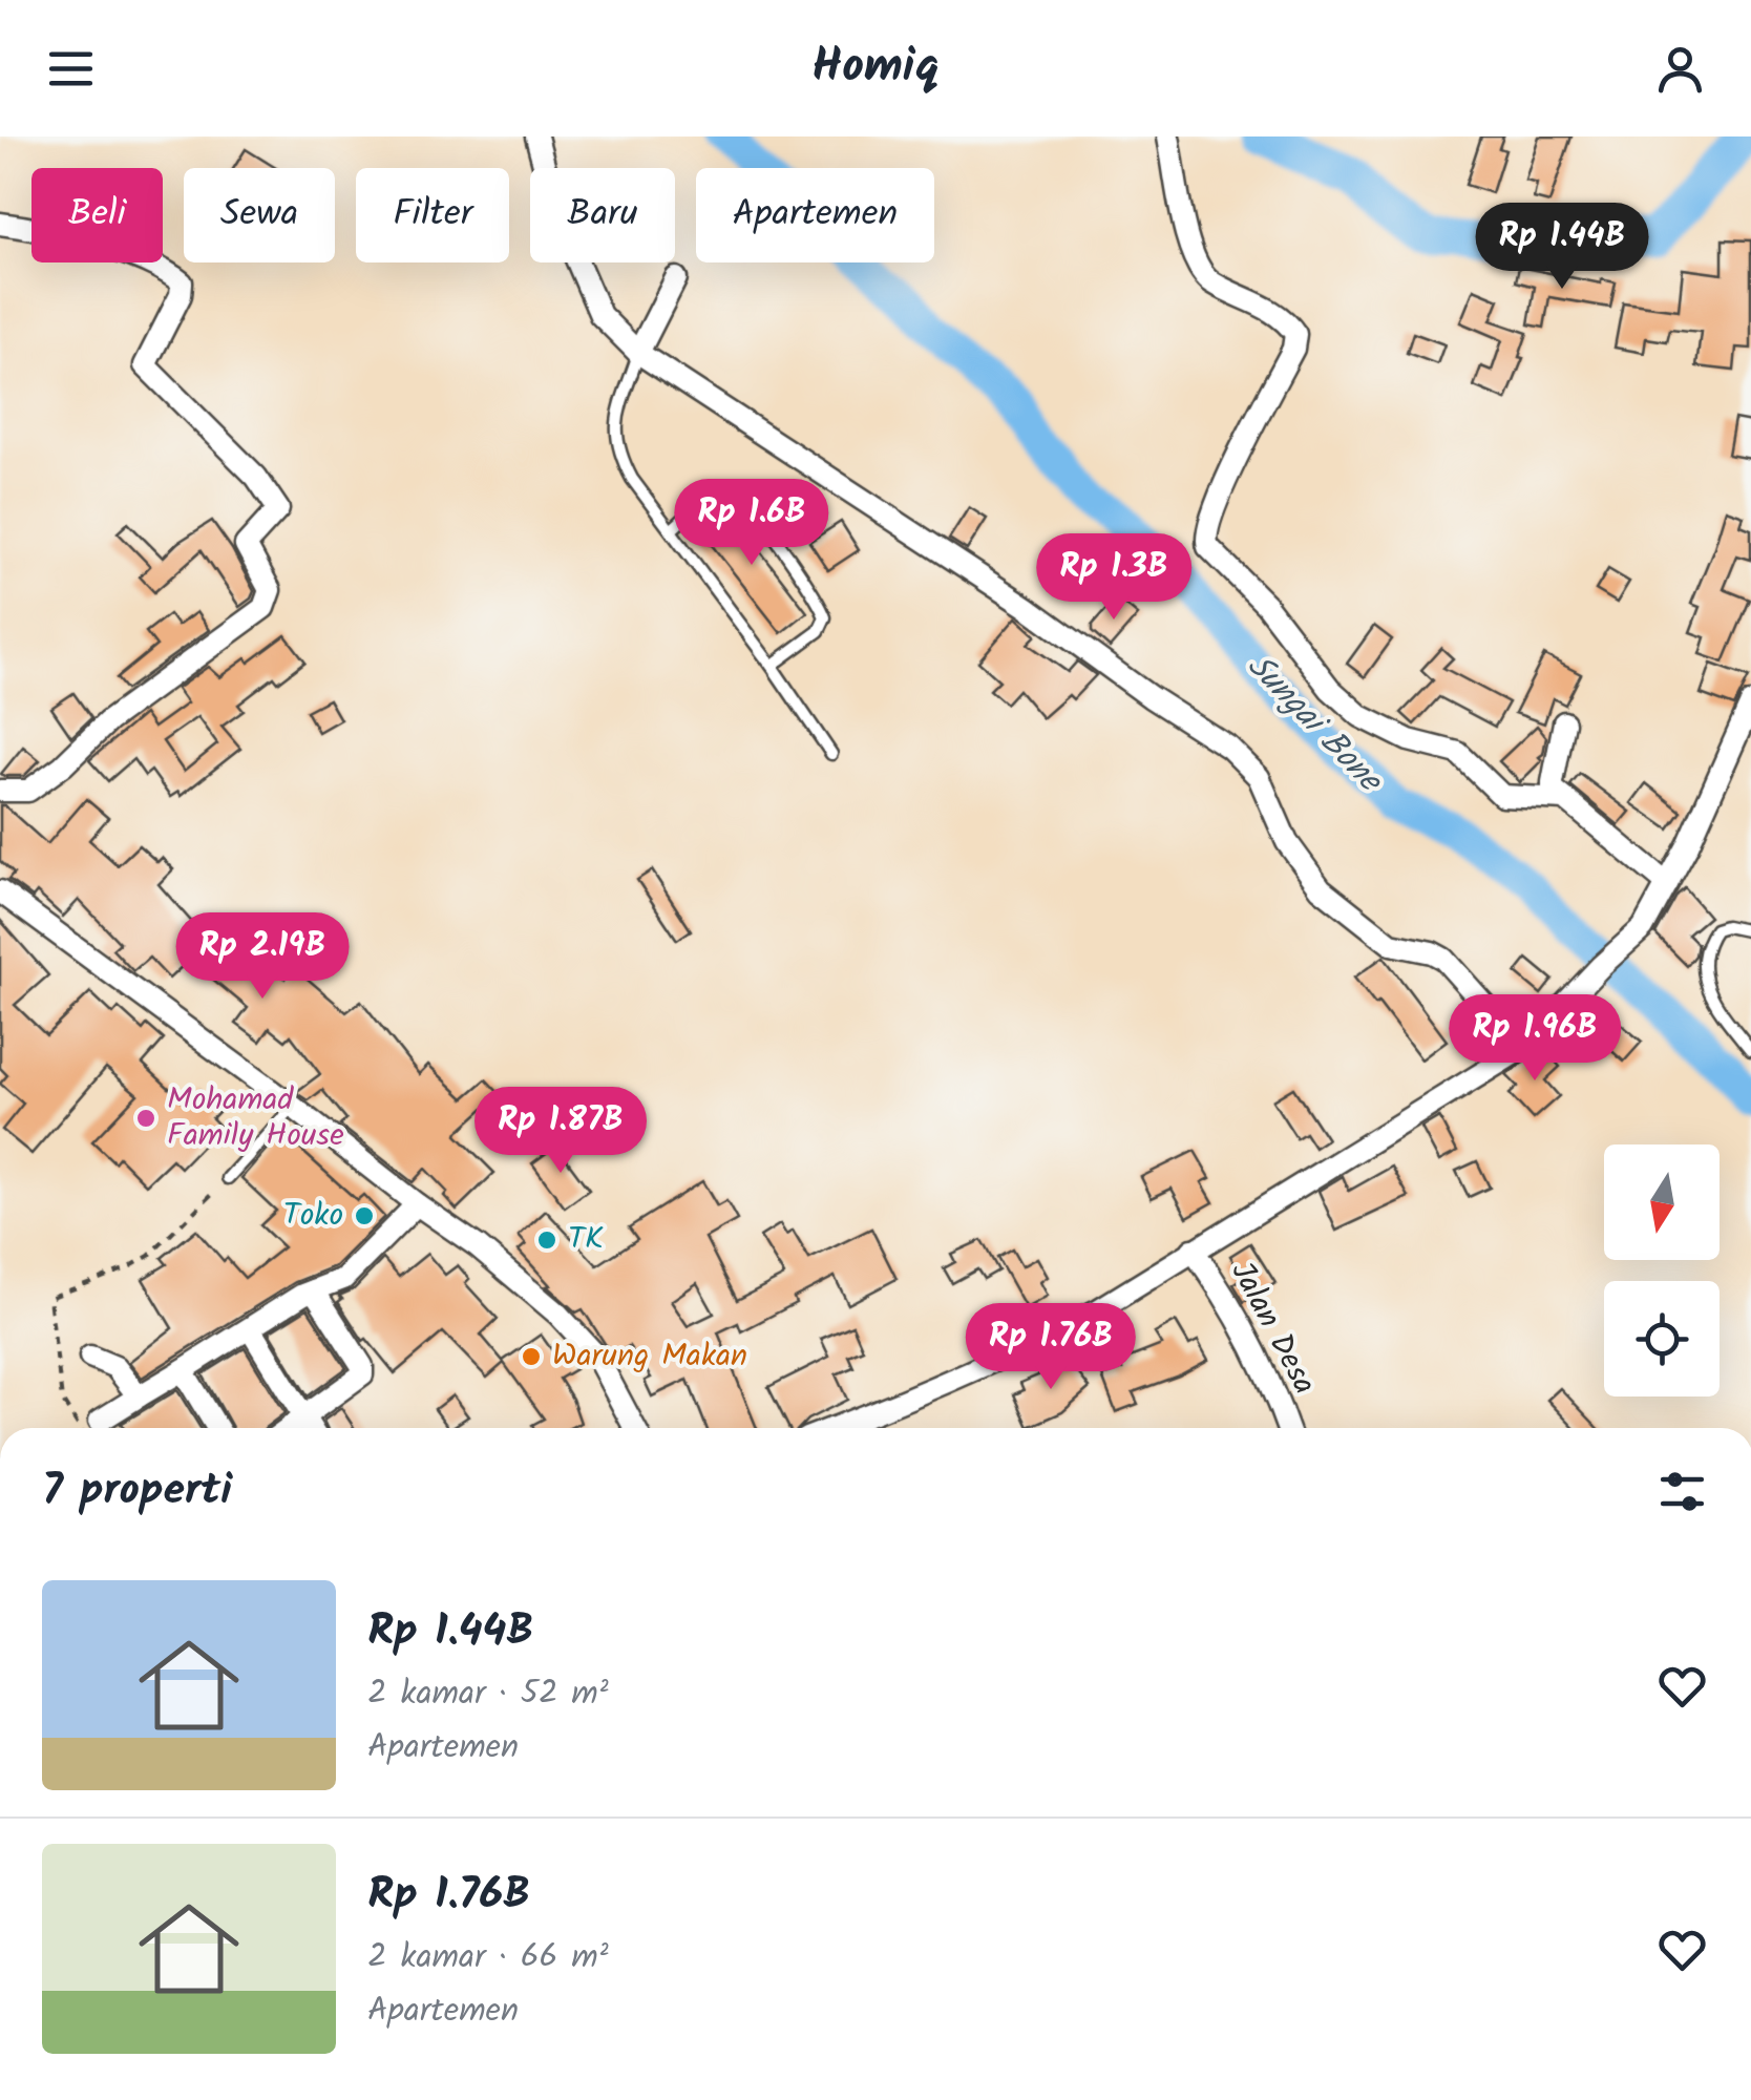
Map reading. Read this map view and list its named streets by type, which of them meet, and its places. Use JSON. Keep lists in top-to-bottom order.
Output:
{
  "streets": {
    "street": ["Jalan Desa"]
  },
  "water": ["Sungai Bone"],
  "places": [
    "Mohamad Family House",
    "Toko",
    "TK",
    "Warung Makan"
  ],
  "north": "bottom",
  "page": {
    "header": "Homiq",
    "chip": [
      "Beli",
      "Sewa",
      "Filter",
      "Baru",
      "Apartemen"
    ],
    "price": [
      "Rp 1.44B",
      "Rp 1.6B",
      "Rp 1.3B",
      "Rp 2.19B",
      "Rp 1.96B",
      "Rp 1.87B",
      "Rp 1.76B"
    ],
    "heading": "7 properti",
    "list": [
      {
        "name": "Rp 1.44B",
        "note": "2 kamar · 52 m² · Apartemen"
      },
      {
        "name": "Rp 1.76B",
        "note": "2 kamar · 66 m² · Apartemen"
      }
    ]
  }
}
